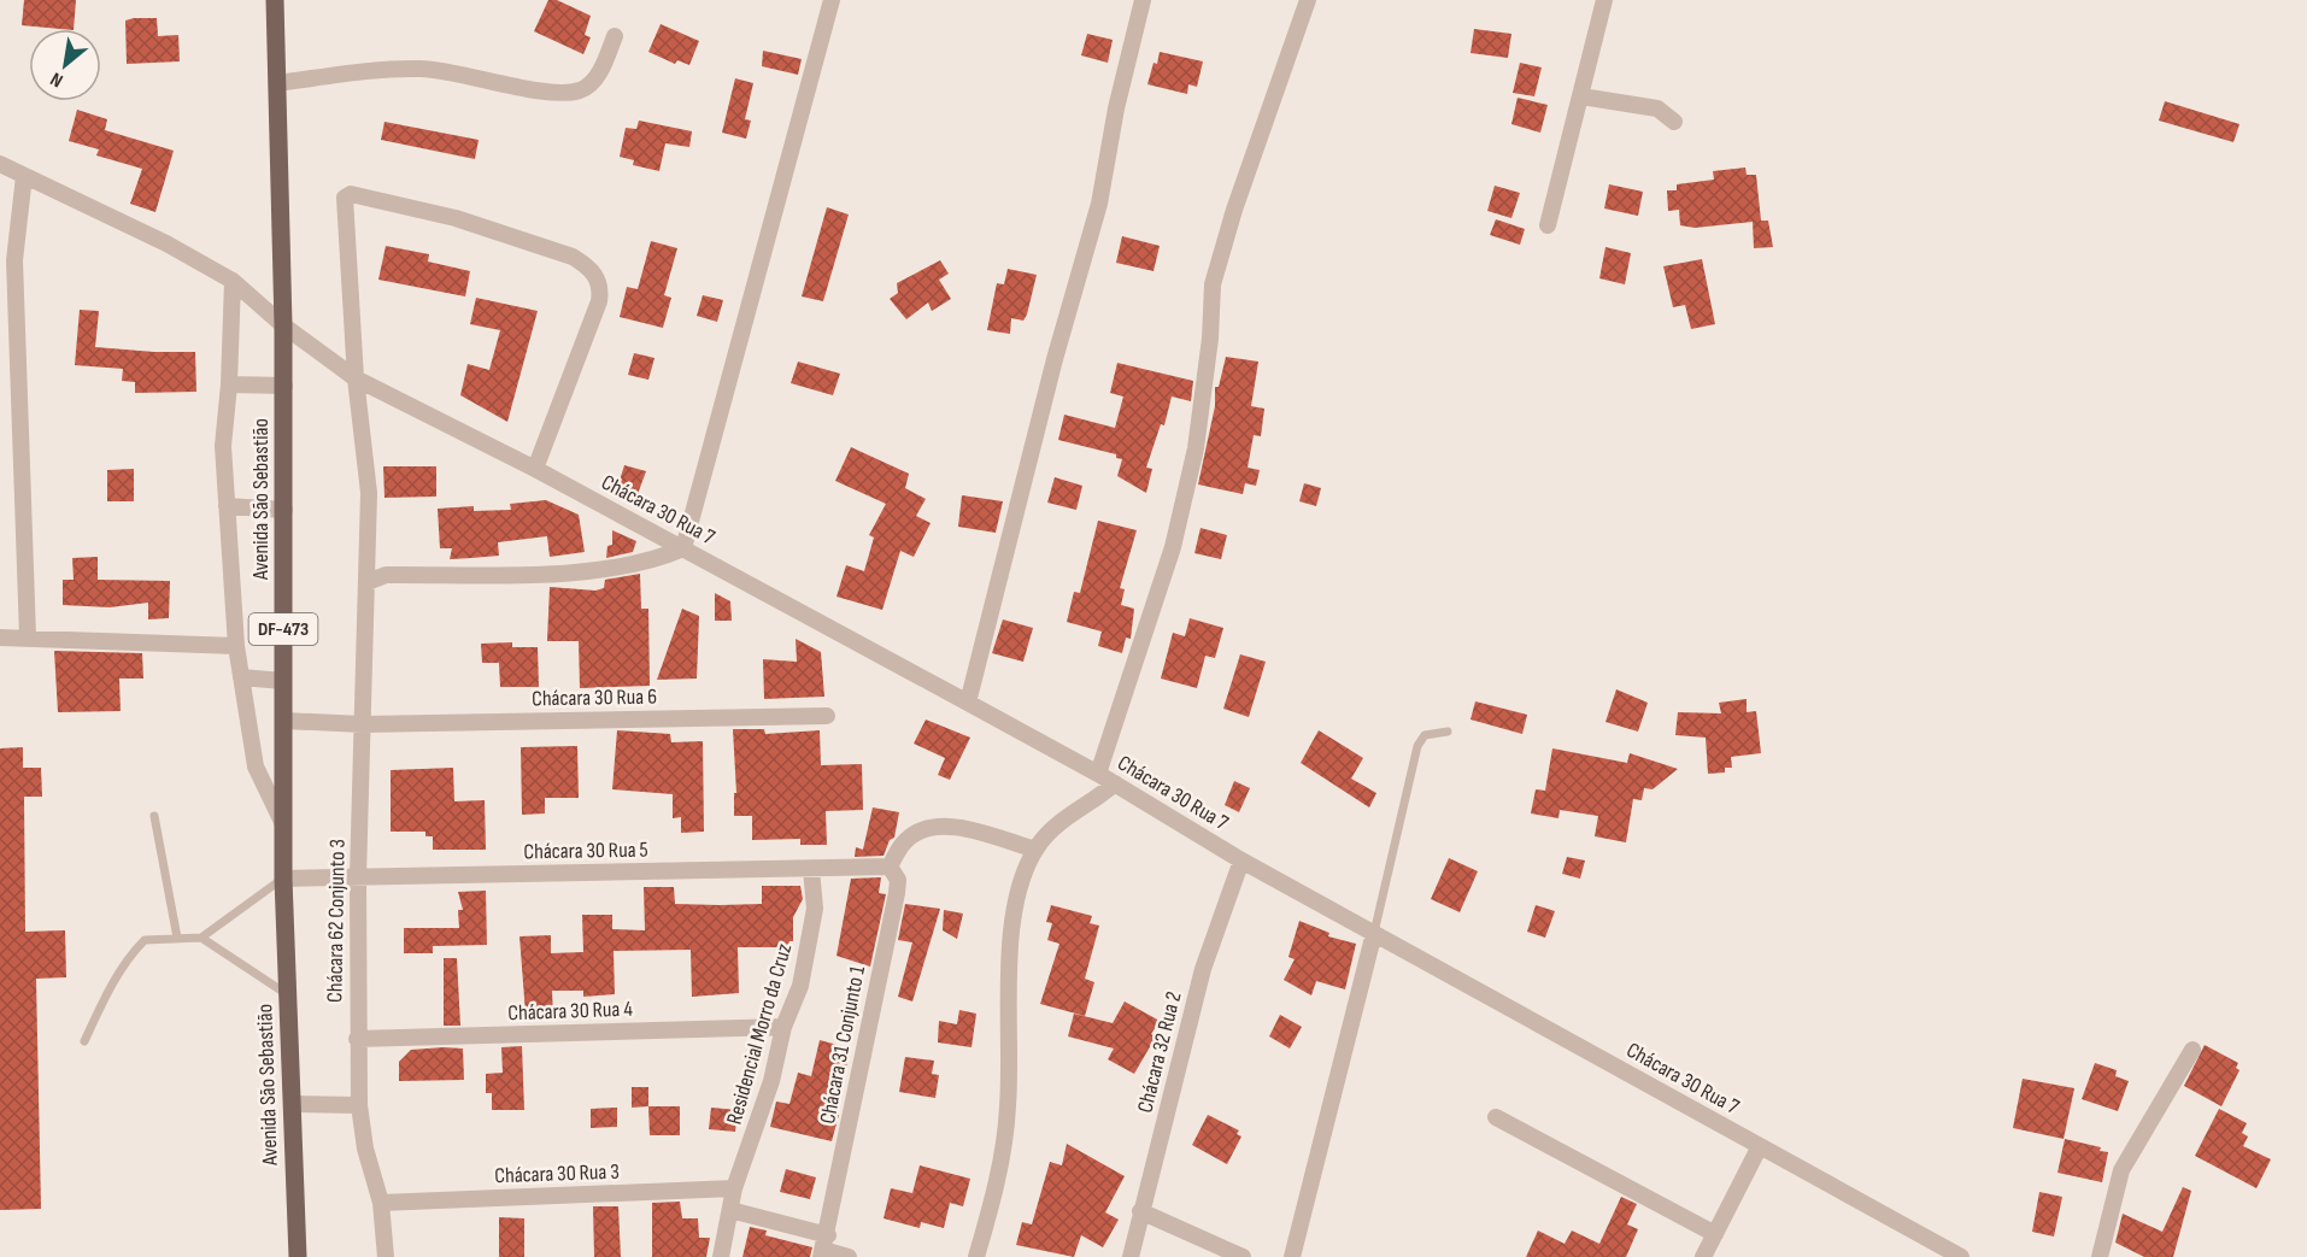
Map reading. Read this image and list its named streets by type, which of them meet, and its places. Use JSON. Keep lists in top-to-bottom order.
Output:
{
  "streets": {
    "main road": ["Avenida São Sebastião", "DF-473"],
    "street": [
      "Chácara 30 Rua 7",
      "Chácara 30 Rua 6",
      "Chácara 30 Rua 5",
      "Chácara 62 Conjunto 3",
      "Chácara 30 Rua 4",
      "Residencial Morro da Cruz",
      "Chácara 31 Conjunto 1",
      "Chácara 32 Rua 2",
      "Chácara 30 Rua 3"
    ]
  },
  "crossings": [
    ["Avenida São Sebastião", "Chácara 30 Rua 7"],
    ["Avenida São Sebastião", "Chácara 30 Rua 6"],
    ["Avenida São Sebastião", "Chácara 30 Rua 5"],
    ["Chácara 30 Rua 7", "Chácara 32 Rua 2"],
    ["Chácara 30 Rua 6", "Chácara 62 Conjunto 3"],
    ["Chácara 30 Rua 5", "Chácara 62 Conjunto 3"],
    ["Chácara 30 Rua 5", "Residencial Morro da Cruz"],
    ["Chácara 30 Rua 5", "Chácara 31 Conjunto 1"],
    ["Chácara 62 Conjunto 3", "Chácara 30 Rua 4"],
    ["Chácara 62 Conjunto 3", "Chácara 30 Rua 3"],
    ["Chácara 30 Rua 4", "Residencial Morro da Cruz"],
    ["Residencial Morro da Cruz", "Chácara 30 Rua 3"]
  ],
  "north": "bottom left"
}
